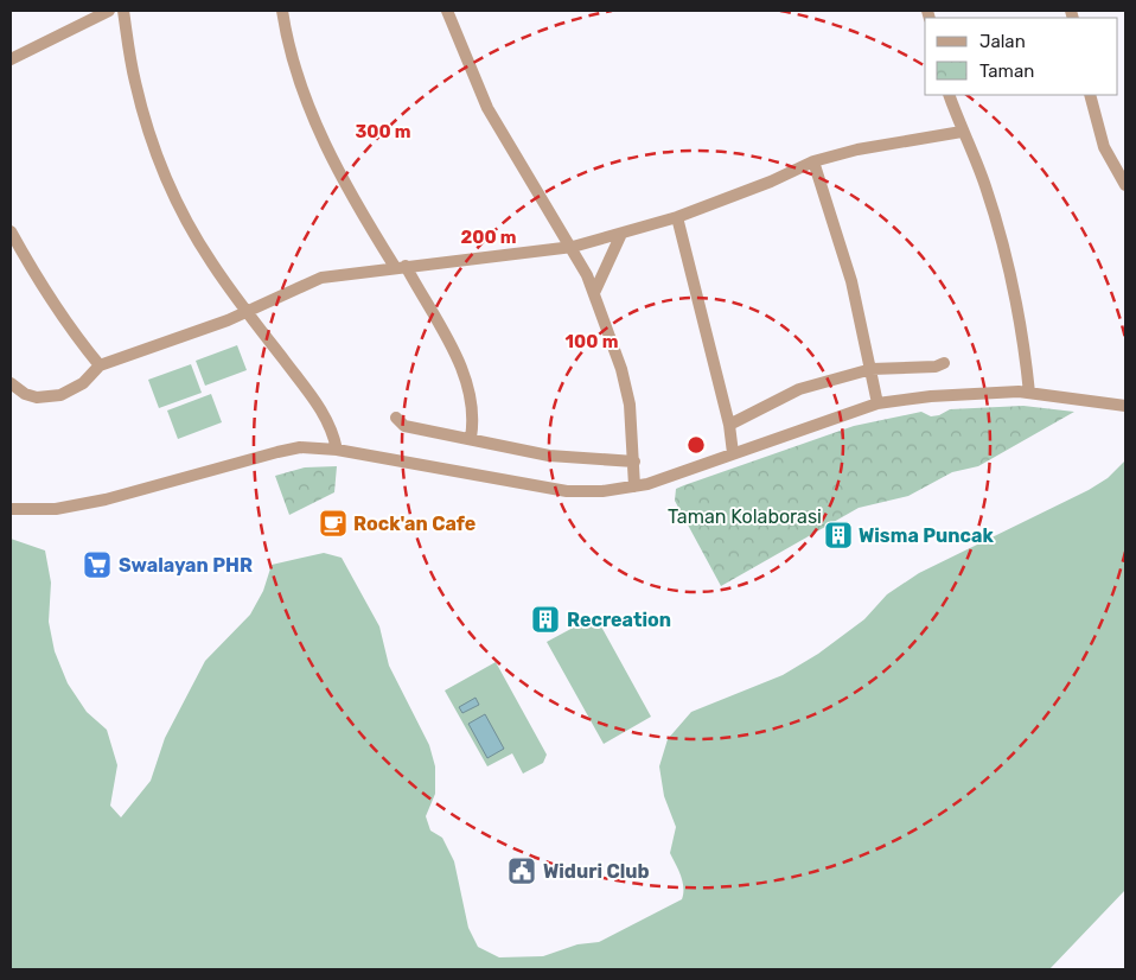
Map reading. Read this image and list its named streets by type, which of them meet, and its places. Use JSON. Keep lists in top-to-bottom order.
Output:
{
  "parks": ["Taman Kolaborasi"],
  "places": {
    "cafe": ["Rock'an Cafe"],
    "building": ["Wisma Puncak", "Recreation"],
    "supermarket": ["Swalayan PHR"],
    "public building": ["Widuri Club"]
  },
  "legend": ["Jalan", "Taman"],
  "rings": ["300 m", "200 m", "100 m"]
}
